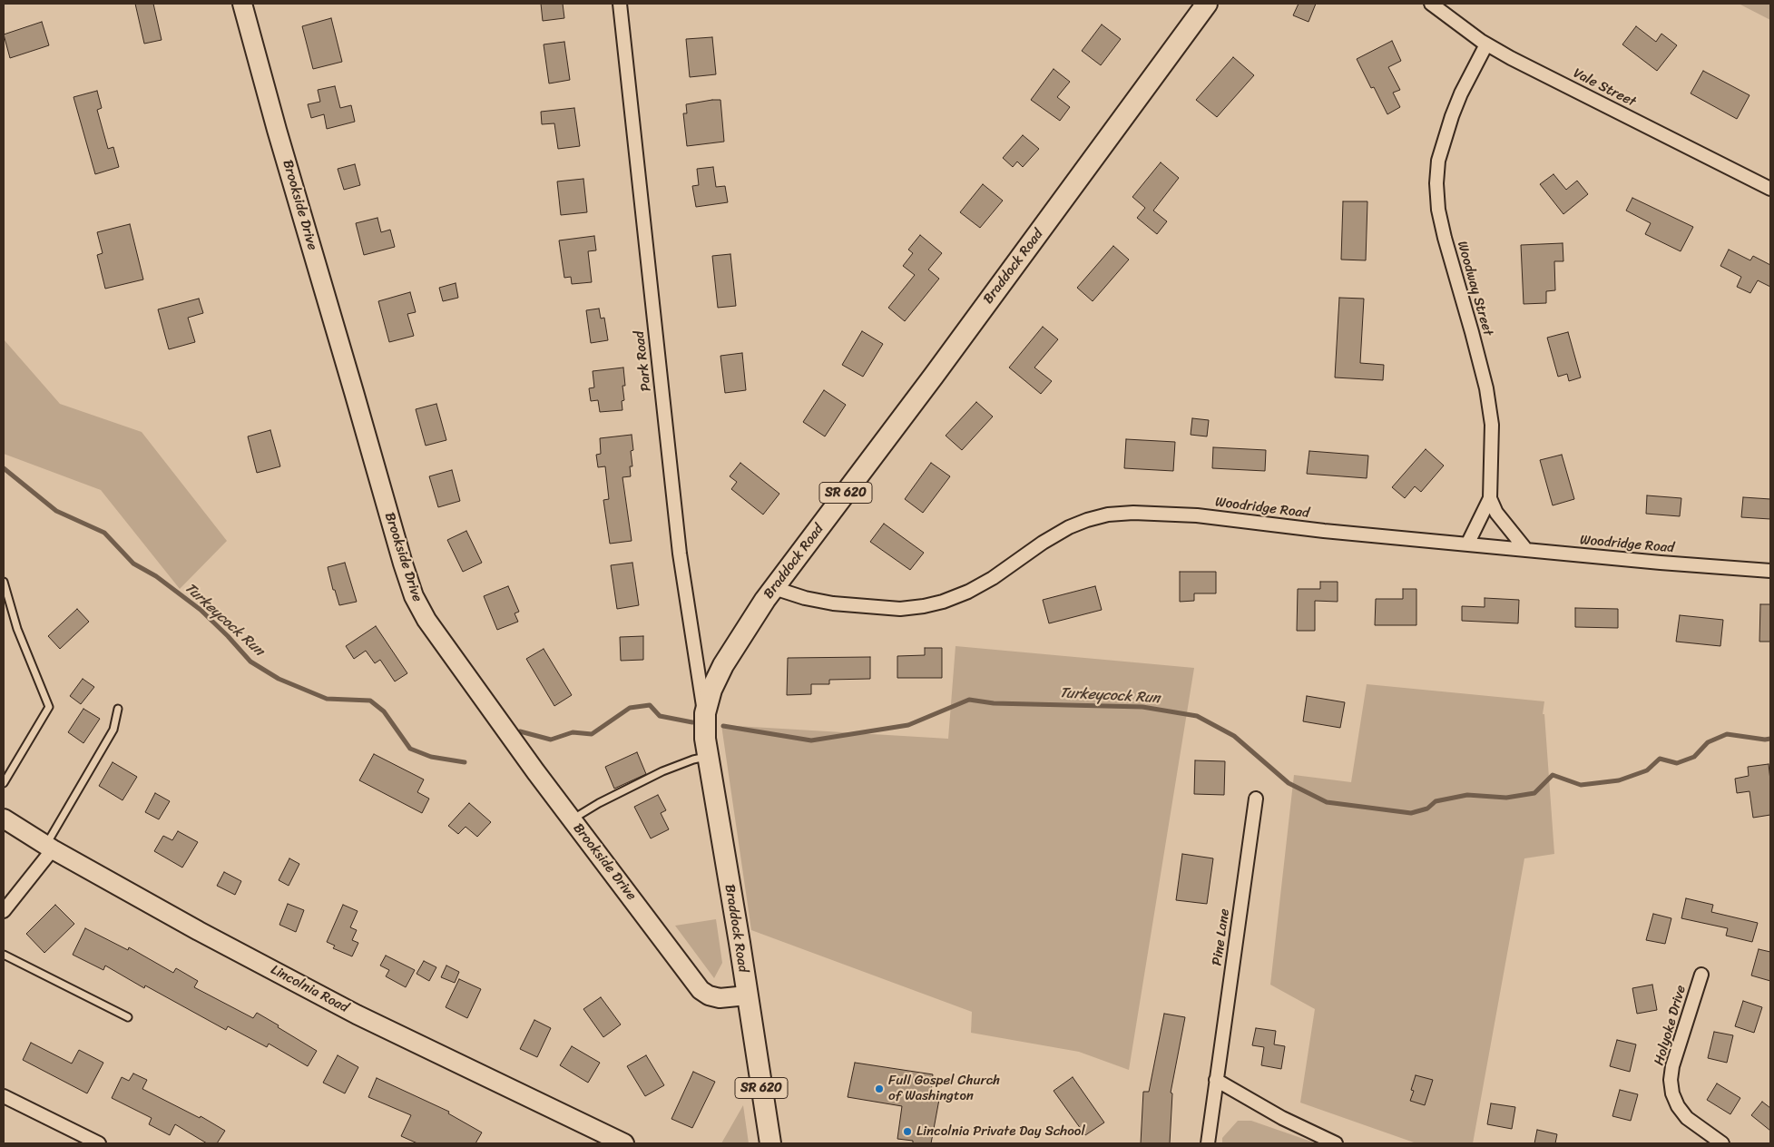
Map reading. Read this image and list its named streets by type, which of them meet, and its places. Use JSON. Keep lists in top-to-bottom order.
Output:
{
  "streets": {
    "main road": ["Braddock Road", "SR 620"],
    "street": [
      "Vale Street",
      "Brookside Drive",
      "Woodway Street",
      "Park Road",
      "Woodridge Road",
      "Pine Lane",
      "Lincolnia Road",
      "Holyoke Drive"
    ]
  },
  "crossings": [
    ["Vale Street", "Woodway Street"],
    ["Brookside Drive", "Braddock Road"],
    ["Braddock Road", "Park Road"],
    ["Braddock Road", "Woodridge Road"],
    ["Woodway Street", "Woodridge Road"]
  ],
  "water": ["Turkeycock Run"],
  "places": ["Full Gospel Church of Washington", "Lincolnia Private Day School"]
}
